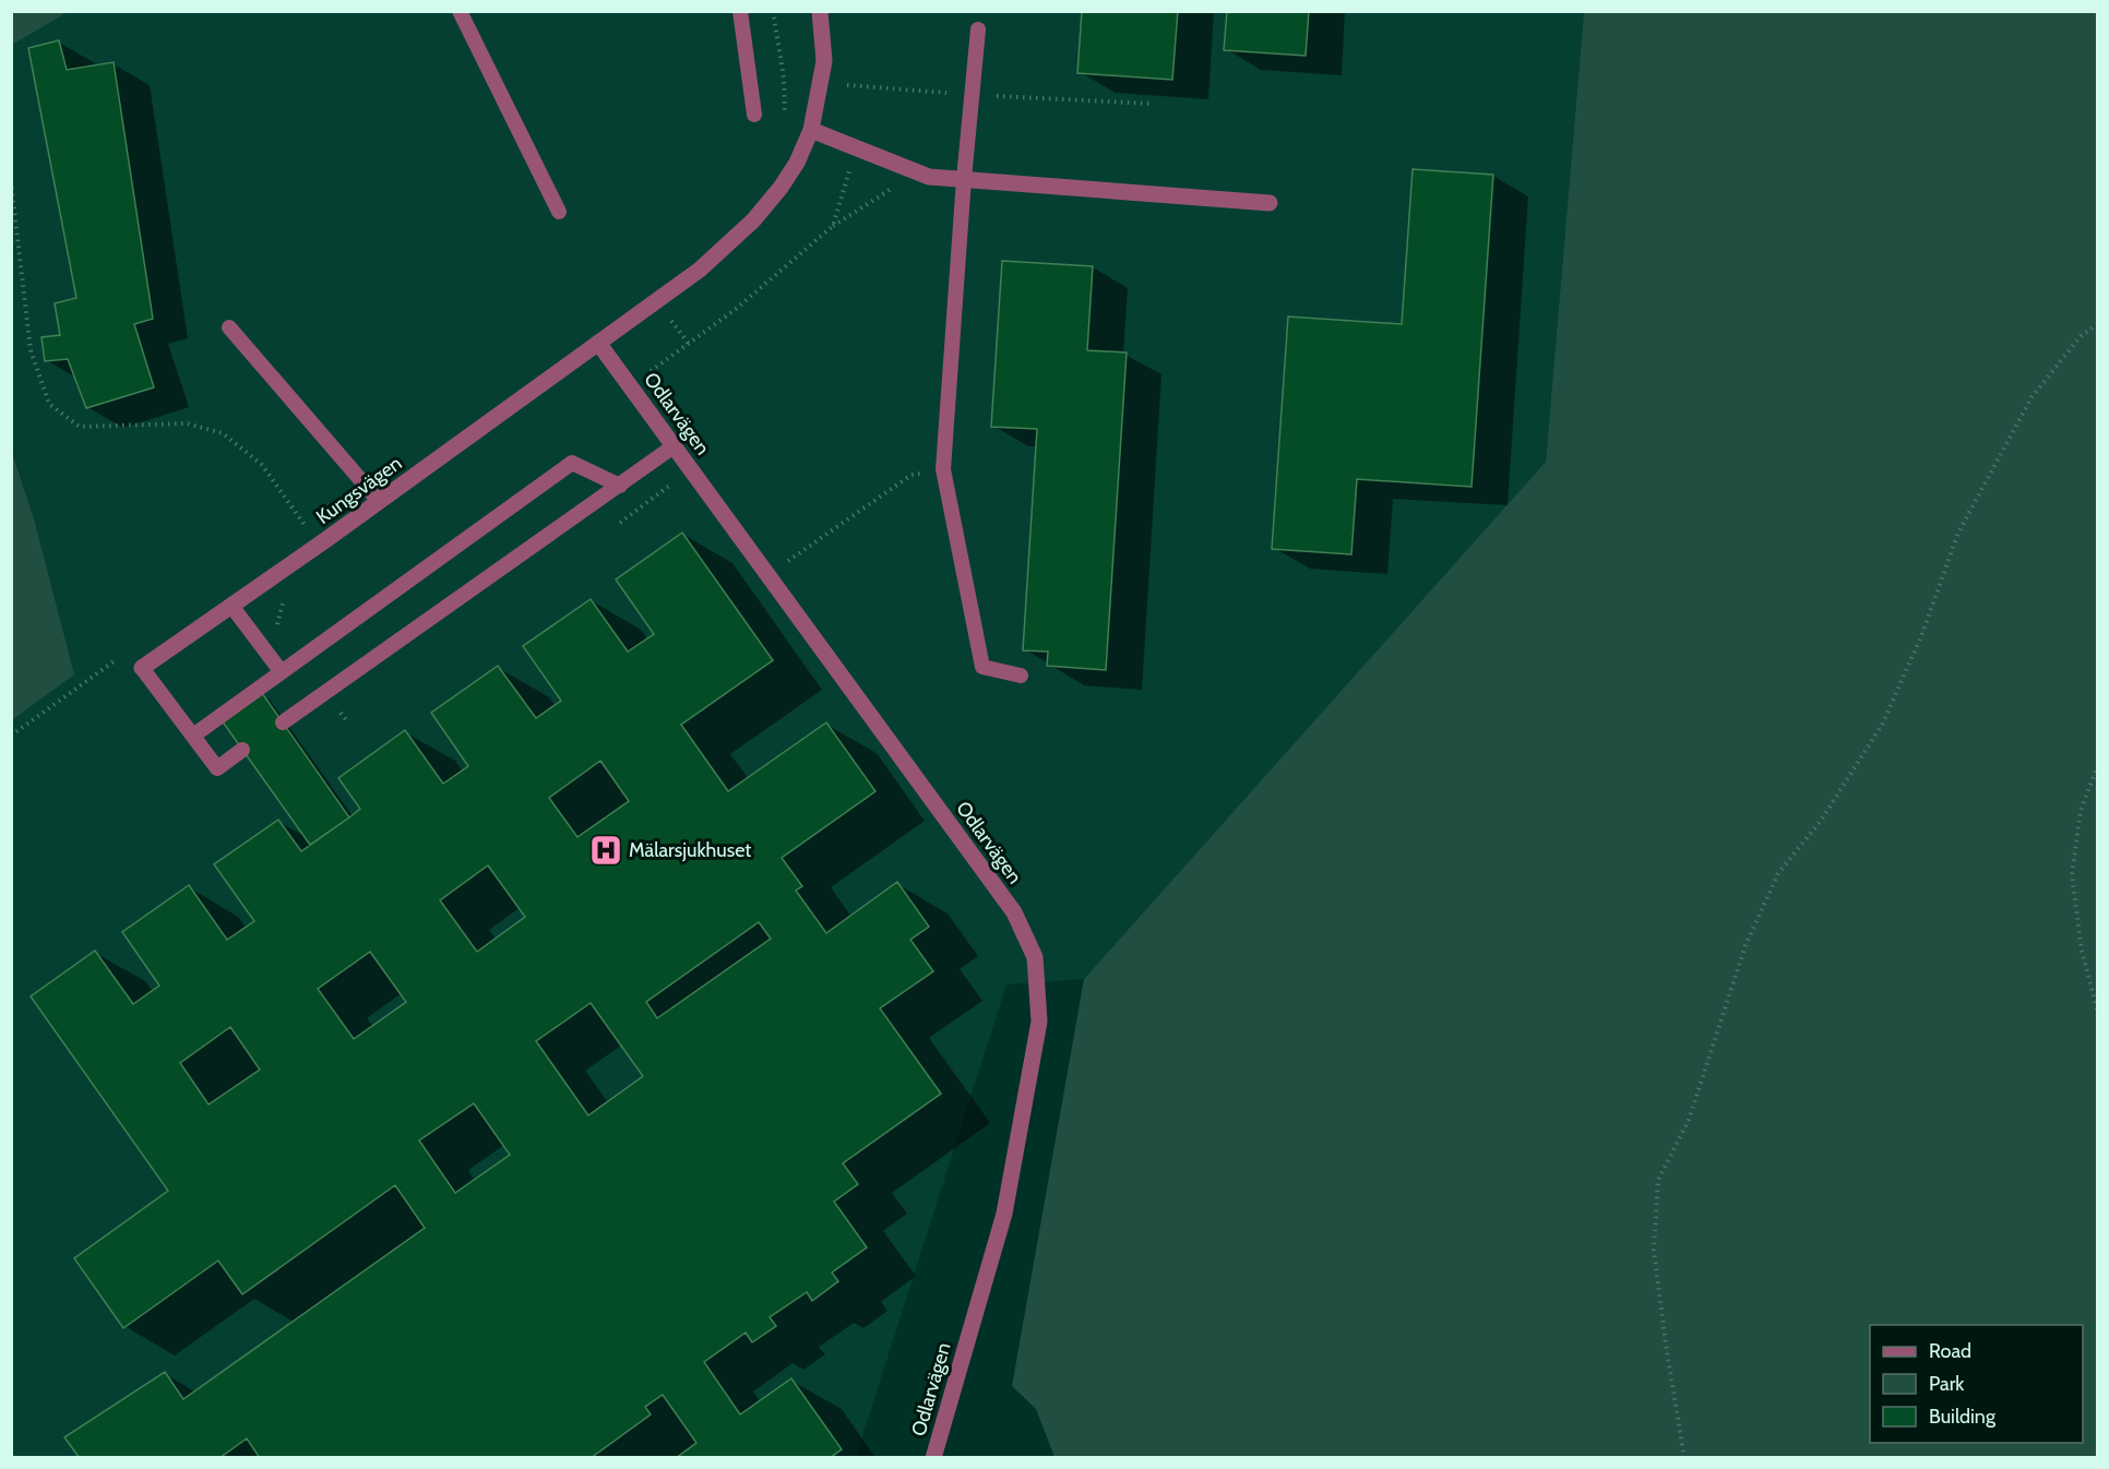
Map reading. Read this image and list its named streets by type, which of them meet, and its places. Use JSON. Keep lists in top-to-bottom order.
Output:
{
  "streets": {
    "street": ["Odlarvägen", "Kungsvägen"]
  },
  "crossings": [
    ["Odlarvägen", "Kungsvägen"]
  ],
  "places": {
    "hospital": ["Mälarsjukhuset"]
  },
  "legend": ["Road", "Park", "Building"]
}
